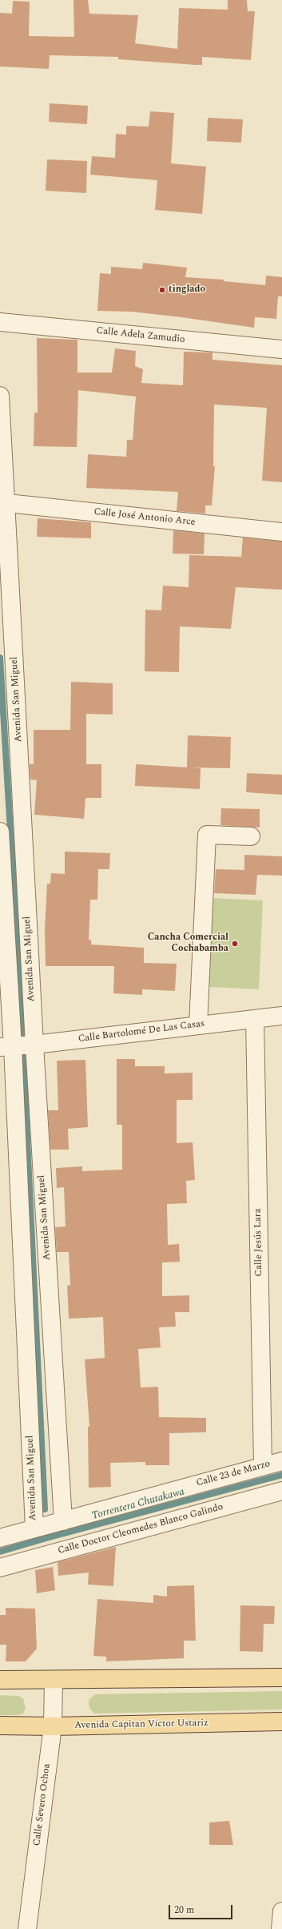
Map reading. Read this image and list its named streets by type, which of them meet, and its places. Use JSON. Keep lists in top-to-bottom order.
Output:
{
  "streets": {
    "main road": ["Avenida Capitan Víctor Ustariz"],
    "street": [
      "Calle Adela Zamudio",
      "Calle José Antonio Arce",
      "Avenida San Miguel",
      "Calle Bartolomé De Las Casas",
      "Calle Jesús Lara",
      "Calle 23 de Marzo",
      "Calle Doctor Cleomedes Blanco Galindo",
      "Calle Severo Ochoa"
    ]
  },
  "crossings": [
    ["Calle José Antonio Arce", "Avenida San Miguel"],
    ["Avenida San Miguel", "Calle Bartolomé De Las Casas"],
    ["Avenida San Miguel", "Calle 23 de Marzo"],
    ["Calle Bartolomé De Las Casas", "Calle Jesús Lara"],
    ["Calle Jesús Lara", "Calle 23 de Marzo"],
    ["Avenida Capitan Víctor Ustariz", "Calle Severo Ochoa"]
  ],
  "water": ["Torrentera Chutakawa"],
  "places": ["tinglado", "Cancha Comercial Cochabamba"],
  "scale_bar": "20 m"
}
